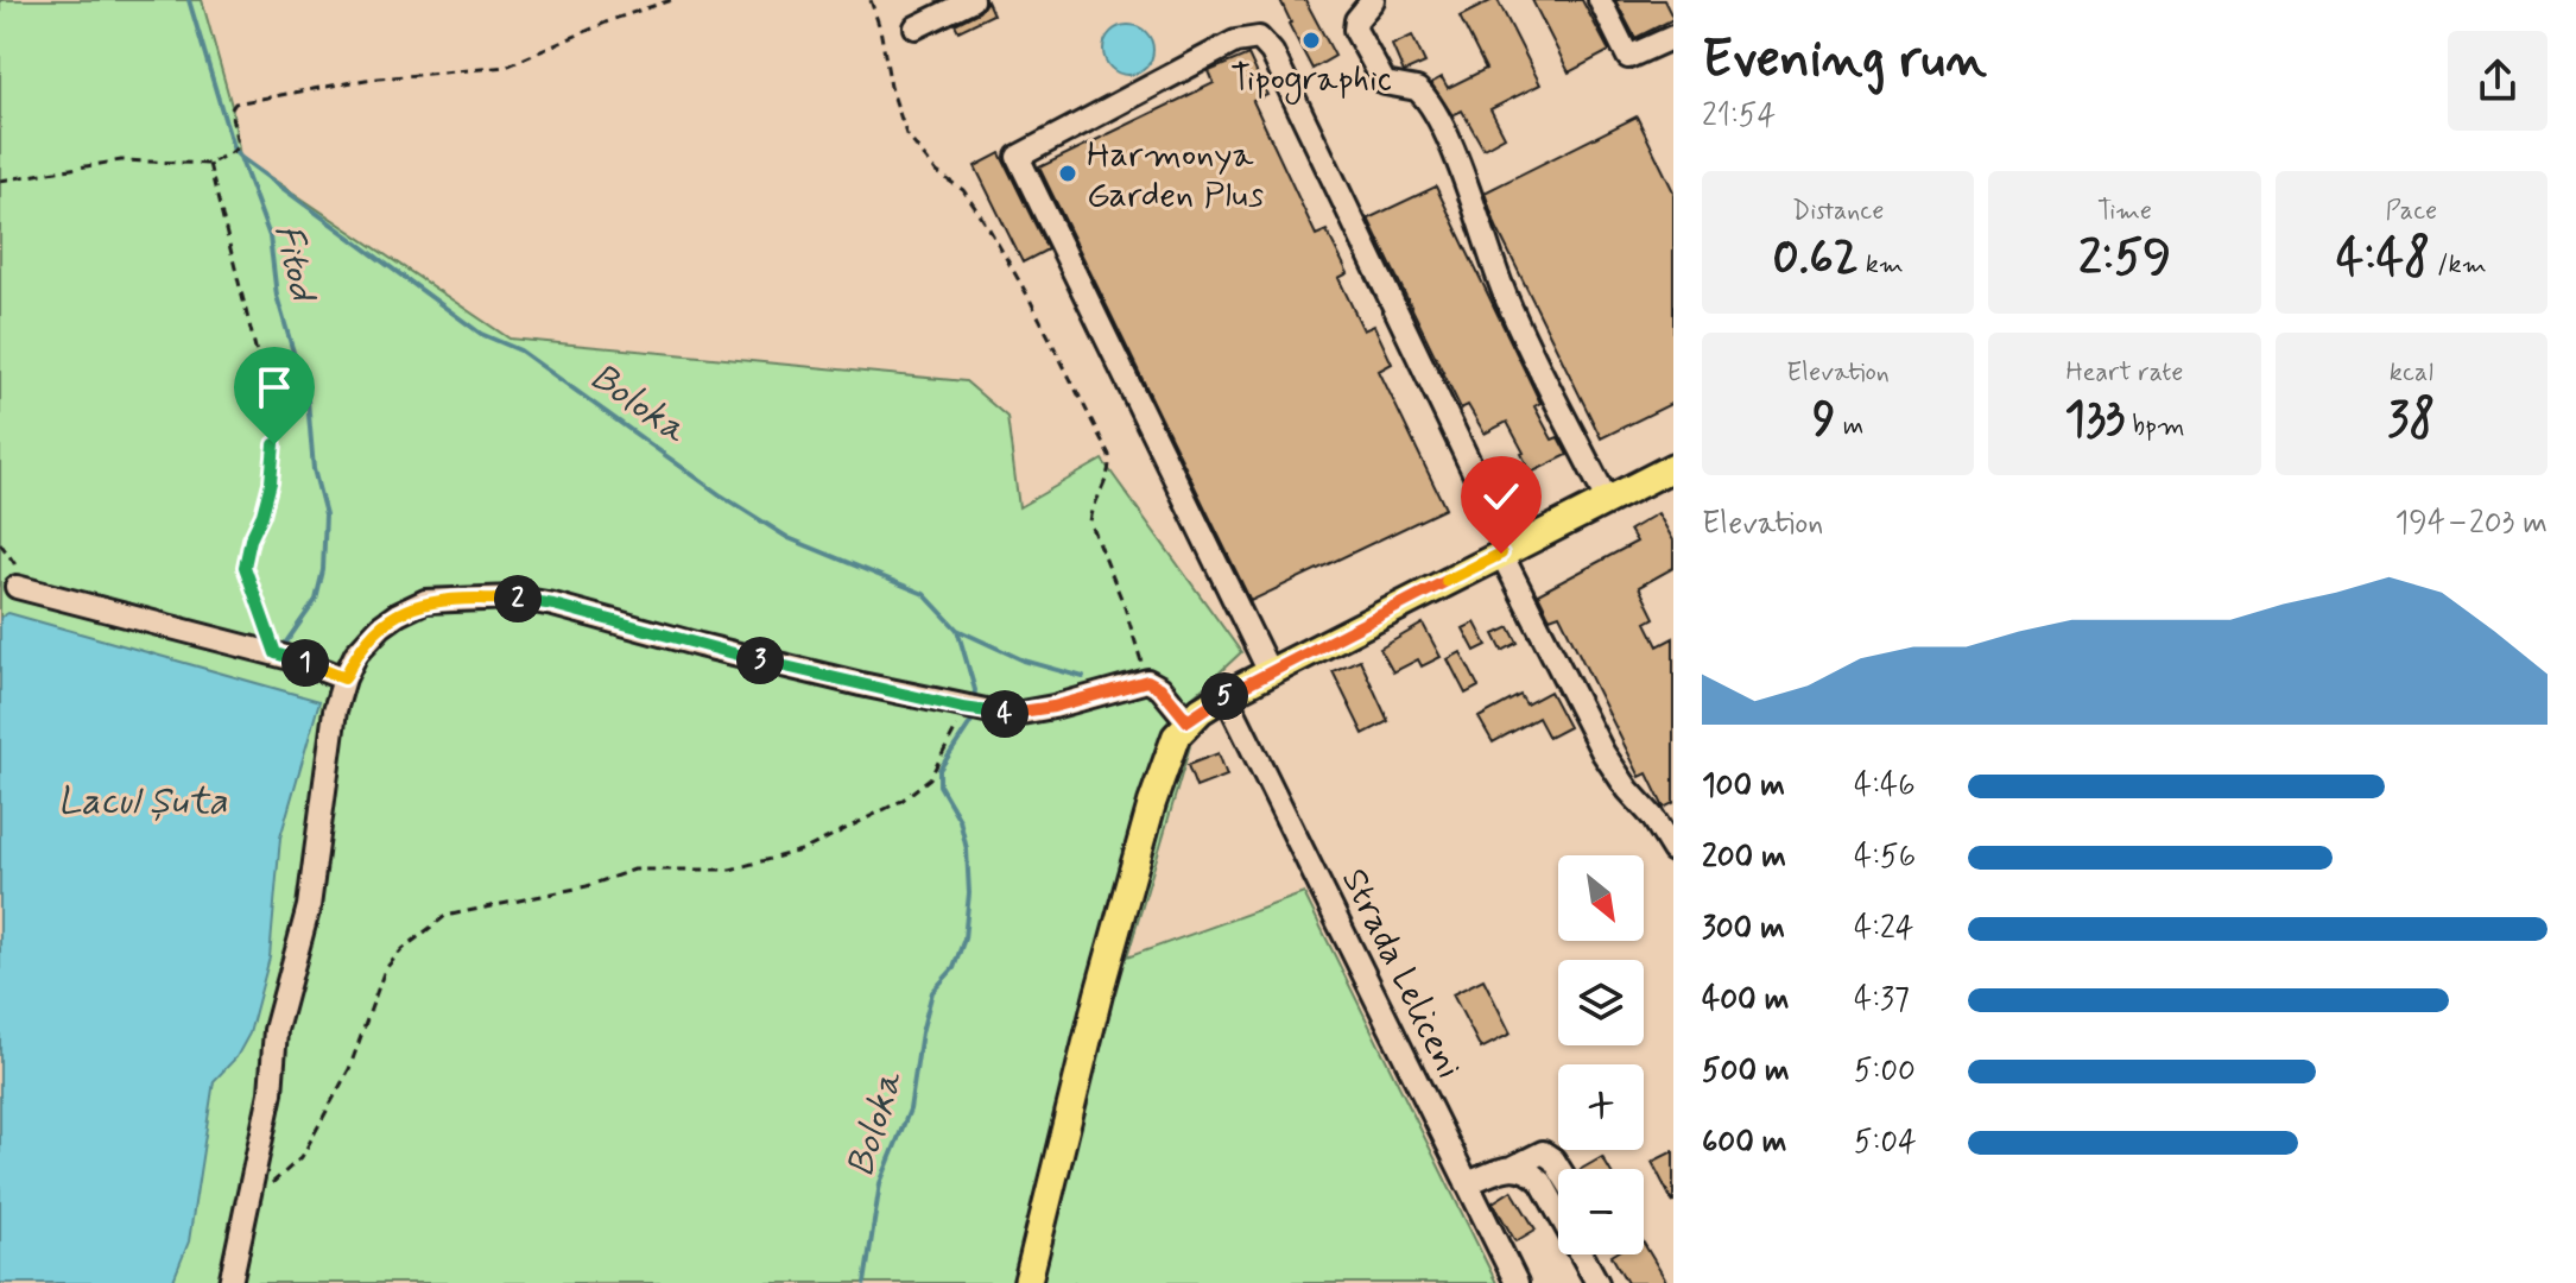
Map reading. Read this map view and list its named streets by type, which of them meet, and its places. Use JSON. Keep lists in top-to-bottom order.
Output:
{
  "streets": {
    "street": ["Strada Leliceni"]
  },
  "water": ["Fitod", "Boloka", "Lacul Șuta"],
  "places": ["Tipographic", "Harmonya Garden Plus"],
  "north": "bottom right",
  "page": {
    "heading": ["Evening run", "21:54"],
    "stats": [
      ["Distance", "0.62 km"],
      ["Time", "2:59"],
      ["Pace", "4:48 /km"],
      ["Elevation", "9 m"],
      ["Heart rate", "133 bpm"],
      ["kcal", "38"]
    ],
    "chart": ["Elevation", "194–203 m"],
    "pins": [
      "2",
      "3",
      "1",
      "5",
      "4"
    ],
    "list": [
      {
        "name": "100 m",
        "note": "4:46"
      },
      {
        "name": "200 m",
        "note": "4:56"
      },
      {
        "name": "300 m",
        "note": "4:24"
      },
      {
        "name": "400 m",
        "note": "4:37"
      },
      {
        "name": "500 m",
        "note": "5:00"
      },
      {
        "name": "600 m",
        "note": "5:04"
      }
    ],
    "map_buttons": ["+", "−"]
  }
}
